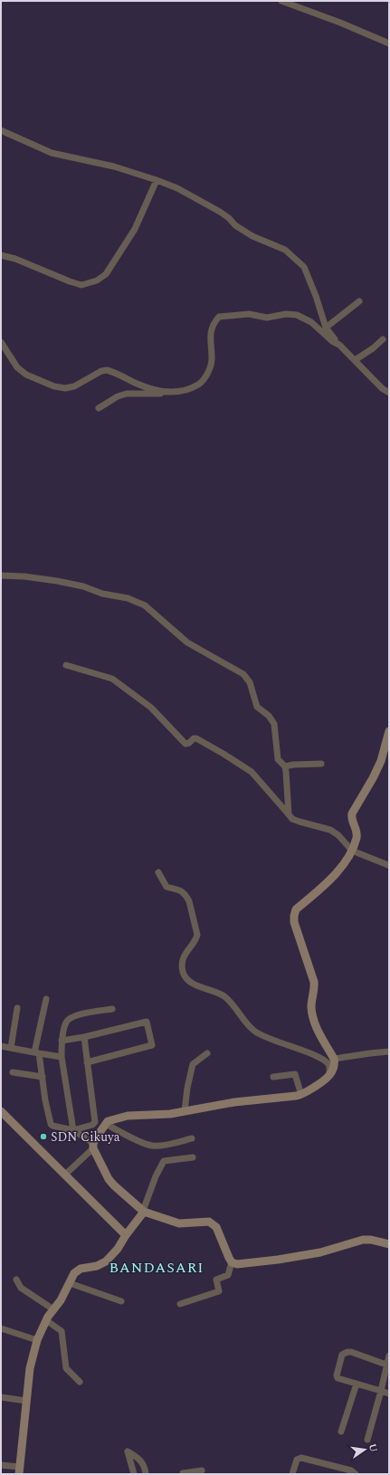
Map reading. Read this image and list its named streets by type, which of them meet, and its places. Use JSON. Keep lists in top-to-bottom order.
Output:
{
  "districts": ["BANDASARI"],
  "places": ["SDN Cikuya"],
  "north": "right"
}
